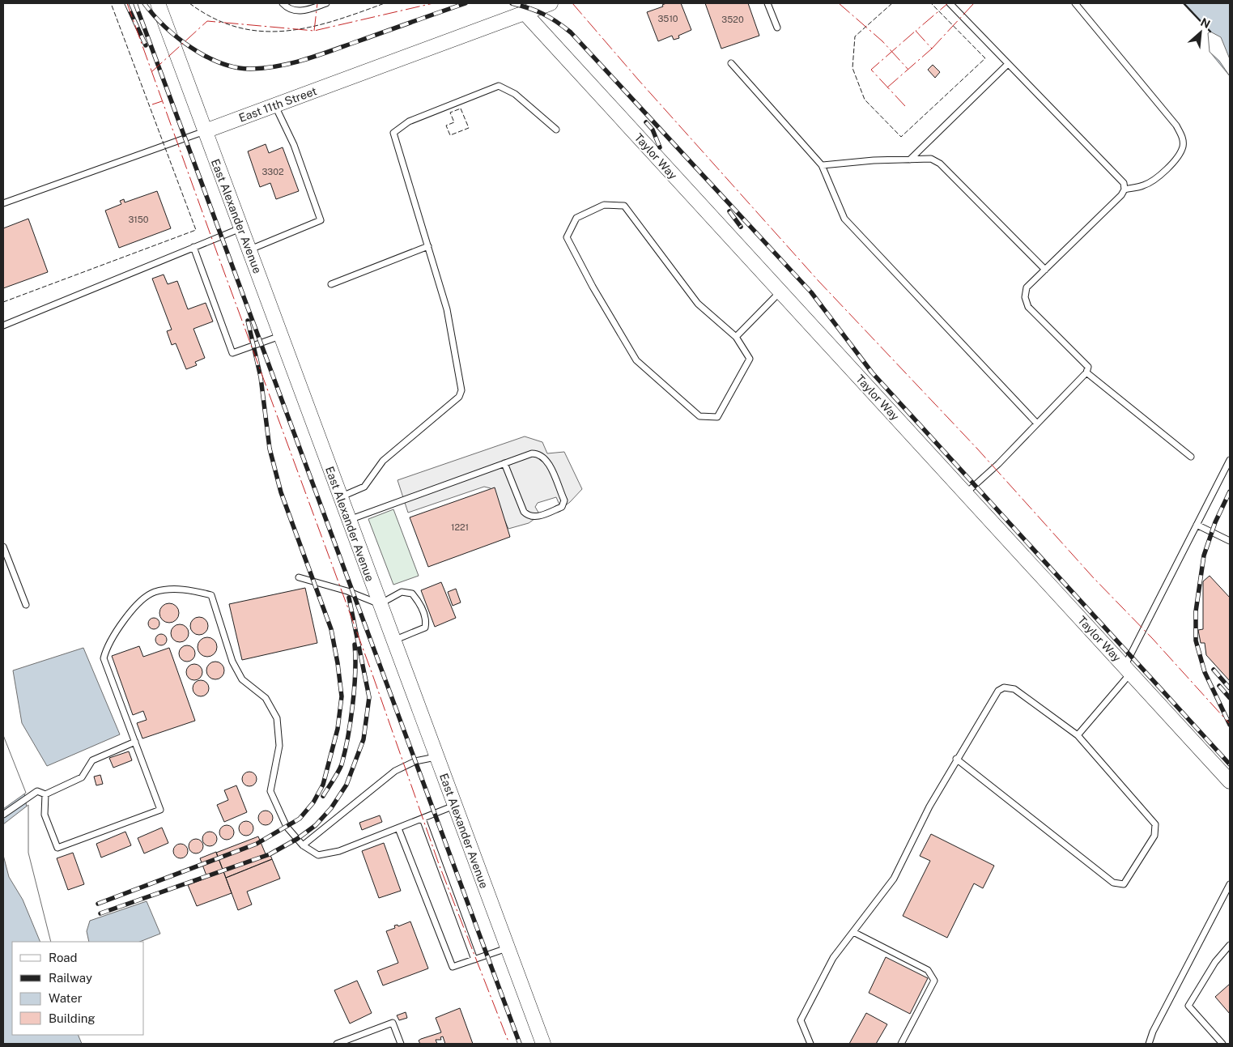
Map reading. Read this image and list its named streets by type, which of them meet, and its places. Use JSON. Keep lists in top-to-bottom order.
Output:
{
  "streets": {
    "street": ["East 11th Street", "Taylor Way", "East Alexander Avenue"]
  },
  "crossings": [
    ["East 11th Street", "Taylor Way"],
    ["East 11th Street", "East Alexander Avenue"]
  ],
  "house_numbers": [
    "3510",
    "3520",
    "3302",
    "3150",
    "1221"
  ],
  "legend": [
    "Road",
    "Railway",
    "Water",
    "Building"
  ],
  "north": "top right"
}
